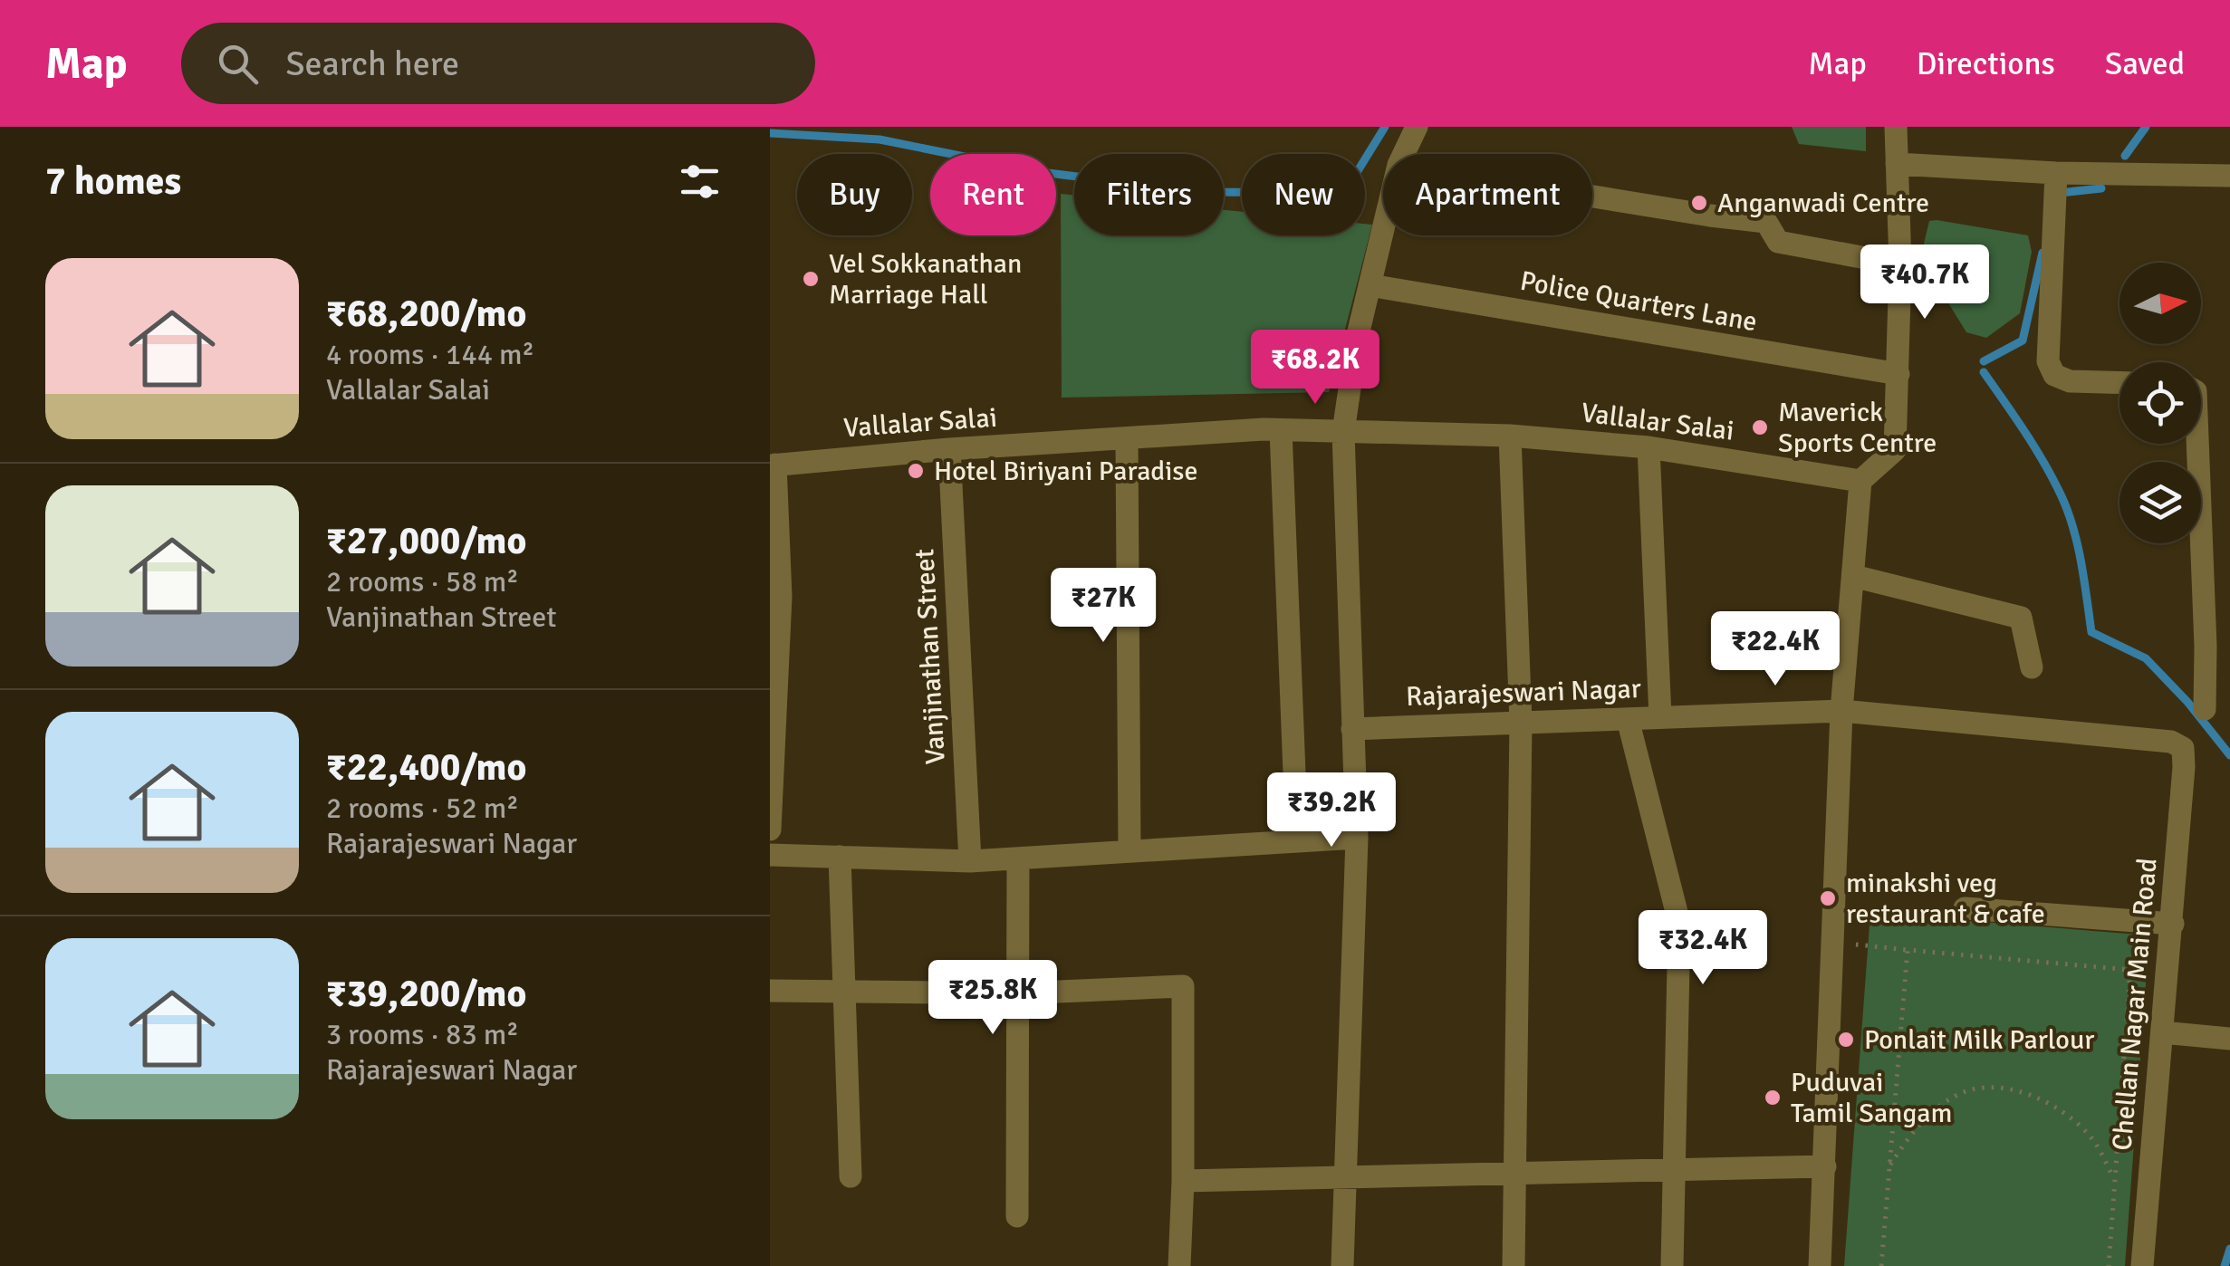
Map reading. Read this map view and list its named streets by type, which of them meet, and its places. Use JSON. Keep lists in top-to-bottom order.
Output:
{
  "streets": {
    "street": [
      "Police Quarters Lane",
      "Vallalar Salai",
      "Vanjinathan Street",
      "Rajarajeswari Nagar",
      "Chellan Nagar Main Road"
    ]
  },
  "crossings": [
    ["Vallalar Salai", "Vanjinathan Street"],
    ["Rajarajeswari Nagar", "Chellan Nagar Main Road"]
  ],
  "places": [
    "Anganwadi Centre",
    "Vel Sokkanathan Marriage Hall",
    "Maverick Sports Centre",
    "Hotel Biriyani Paradise",
    "minakshi veg restaurant & cafe",
    "Ponlait Milk Parlour",
    "Puduvai Tamil Sangam"
  ],
  "north": "right",
  "page": {
    "header": "Map",
    "search": "Search here",
    "nav": ["Map", "Directions", "Saved"],
    "heading": "7 homes",
    "chip": [
      "Buy",
      "Rent",
      "Filters",
      "New",
      "Apartment"
    ],
    "list": [
      {
        "name": "₹68,200/mo",
        "note": "4 rooms · 144 m² · Vallalar Salai"
      },
      {
        "name": "₹27,000/mo",
        "note": "2 rooms · 58 m² · Vanjinathan Street"
      },
      {
        "name": "₹22,400/mo",
        "note": "2 rooms · 52 m² · Rajarajeswari Nagar"
      },
      {
        "name": "₹39,200/mo",
        "note": "3 rooms · 83 m² · Rajarajeswari Nagar"
      }
    ],
    "price": [
      "₹40.7K",
      "₹68.2K",
      "₹27K",
      "₹22.4K",
      "₹39.2K",
      "₹32.4K",
      "₹25.8K"
    ]
  }
}
